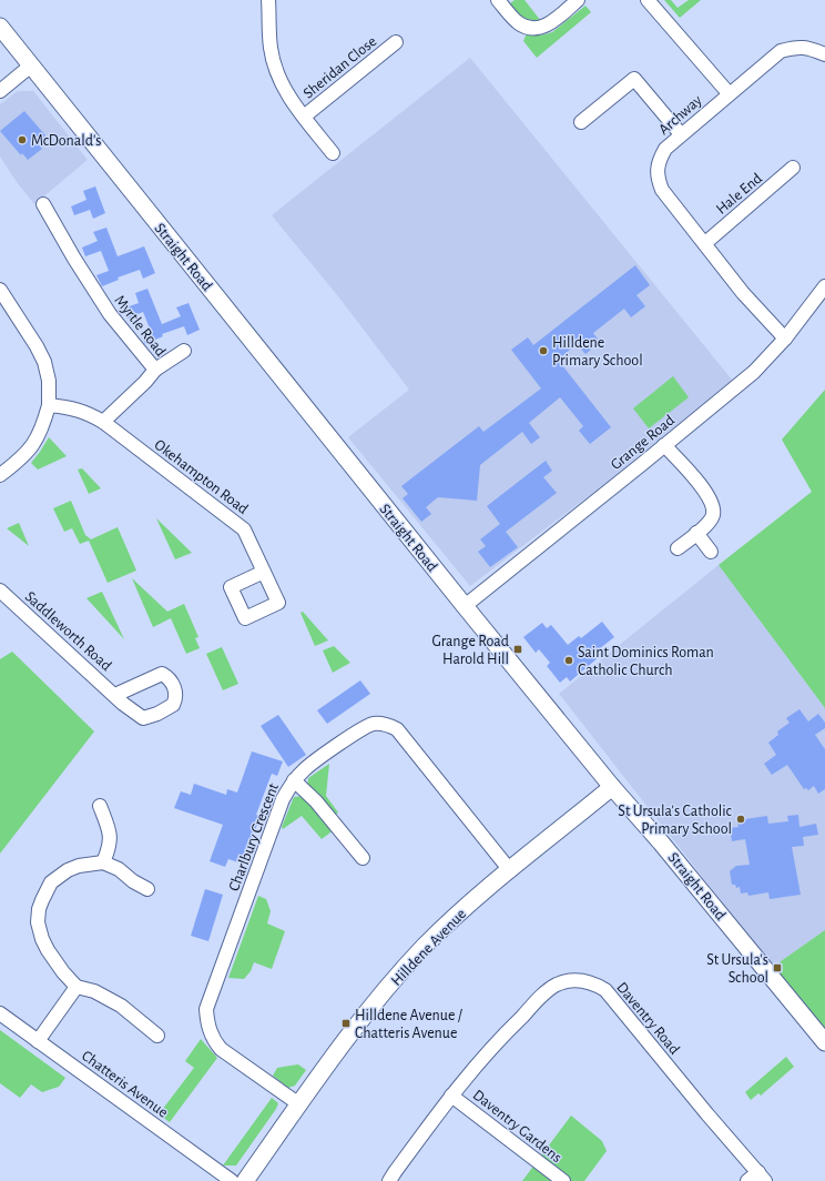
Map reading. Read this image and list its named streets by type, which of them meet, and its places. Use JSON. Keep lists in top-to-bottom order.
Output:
{
  "streets": {
    "street": [
      "Sheridan Close",
      "Archway",
      "Hale End",
      "Straight Road",
      "Myrtle Road",
      "Grange Road",
      "Okehampton Road",
      "Saddleworth Road",
      "Charlbury Crescent",
      "Hilldene Avenue",
      "Daventry Road",
      "Chatteris Avenue",
      "Daventry Gardens"
    ]
  },
  "crossings": [
    ["Archway", "Hale End"],
    ["Archway", "Grange Road"],
    ["Straight Road", "Grange Road"],
    ["Straight Road", "Hilldene Avenue"],
    ["Myrtle Road", "Okehampton Road"],
    ["Charlbury Crescent", "Hilldene Avenue"],
    ["Daventry Road", "Daventry Gardens"]
  ],
  "places": {
    "other": [
      "McDonald's",
      "Hilldene Primary School",
      "Saint Dominics Roman Catholic Church",
      "St Ursula's Catholic Primary School"
    ],
    "transit": ["Grange Road Harold Hill", "St Ursula's School", "Hilldene Avenue / Chatteris Avenue"]
  }
}
